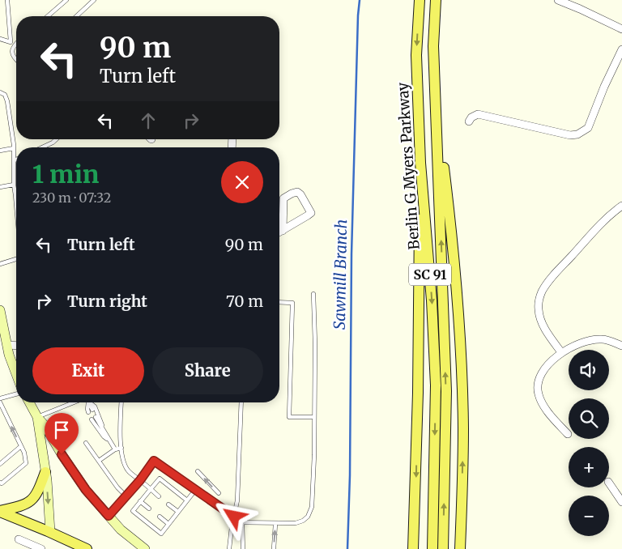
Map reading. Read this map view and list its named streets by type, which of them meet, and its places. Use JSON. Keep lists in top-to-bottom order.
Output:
{
  "streets": {
    "main road": ["Berlin G Myers Parkway", "SC 91"]
  },
  "water": ["Sawmill Branch"],
  "page": {
    "turn": ["90 m", "Turn left"],
    "heading": ["1 min", "230 m · 07:32"],
    "list": [
      {
        "name": "Turn left",
        "value": "90 m"
      },
      {
        "name": "Turn right",
        "value": "70 m"
      }
    ],
    "buttons": ["Exit", "Share"],
    "map_buttons": ["+", "−"]
  }
}
